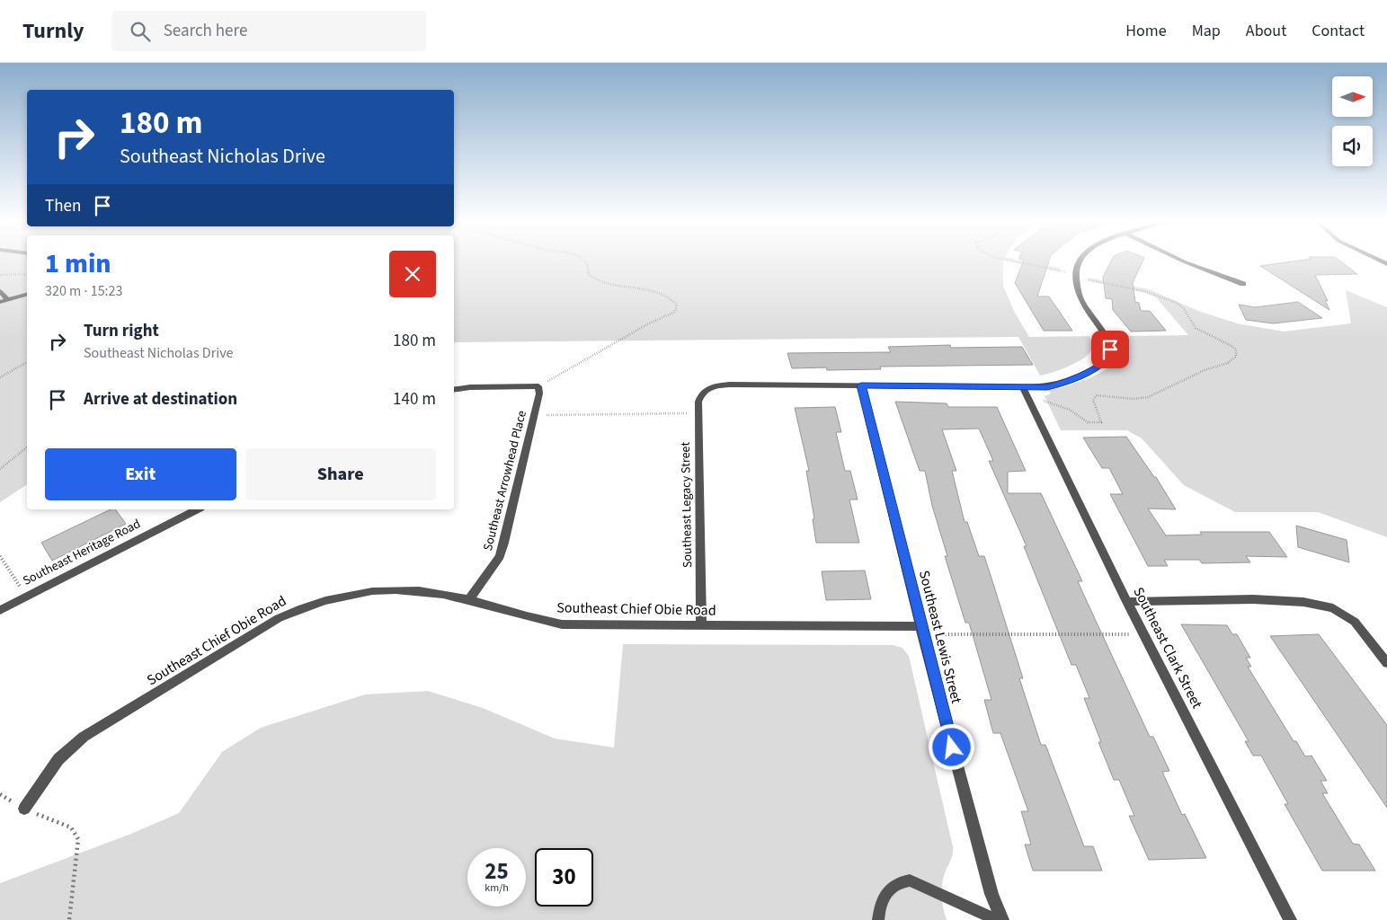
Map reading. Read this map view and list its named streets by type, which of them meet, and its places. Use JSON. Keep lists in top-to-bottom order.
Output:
{
  "streets": {
    "street": [
      "Southeast Arrowhead Place",
      "Southeast Legacy Street",
      "Southeast Heritage Road",
      "Southeast Chief Obie Road",
      "Southeast Lewis Street",
      "Southeast Clark Street"
    ]
  },
  "crossings": [
    ["Southeast Arrowhead Place", "Southeast Chief Obie Road"],
    ["Southeast Legacy Street", "Southeast Chief Obie Road"],
    ["Southeast Legacy Street", "Southeast Lewis Street"],
    ["Southeast Chief Obie Road", "Southeast Lewis Street"]
  ],
  "north": "right",
  "page": {
    "header": "Turnly",
    "search": "Search here",
    "nav": [
      "Home",
      "Map",
      "About",
      "Contact"
    ],
    "turn": ["180 m", "Southeast Nicholas Drive"],
    "then": "Then",
    "heading": ["1 min", "320 m · 15:23"],
    "list": [
      {
        "name": "Turn right",
        "note": "Southeast Nicholas Drive",
        "value": "180 m"
      },
      {
        "name": "Arrive at destination",
        "value": "140 m"
      }
    ],
    "buttons": ["Exit", "Share"],
    "speed": "25 km/h",
    "limit": "30"
  }
}
